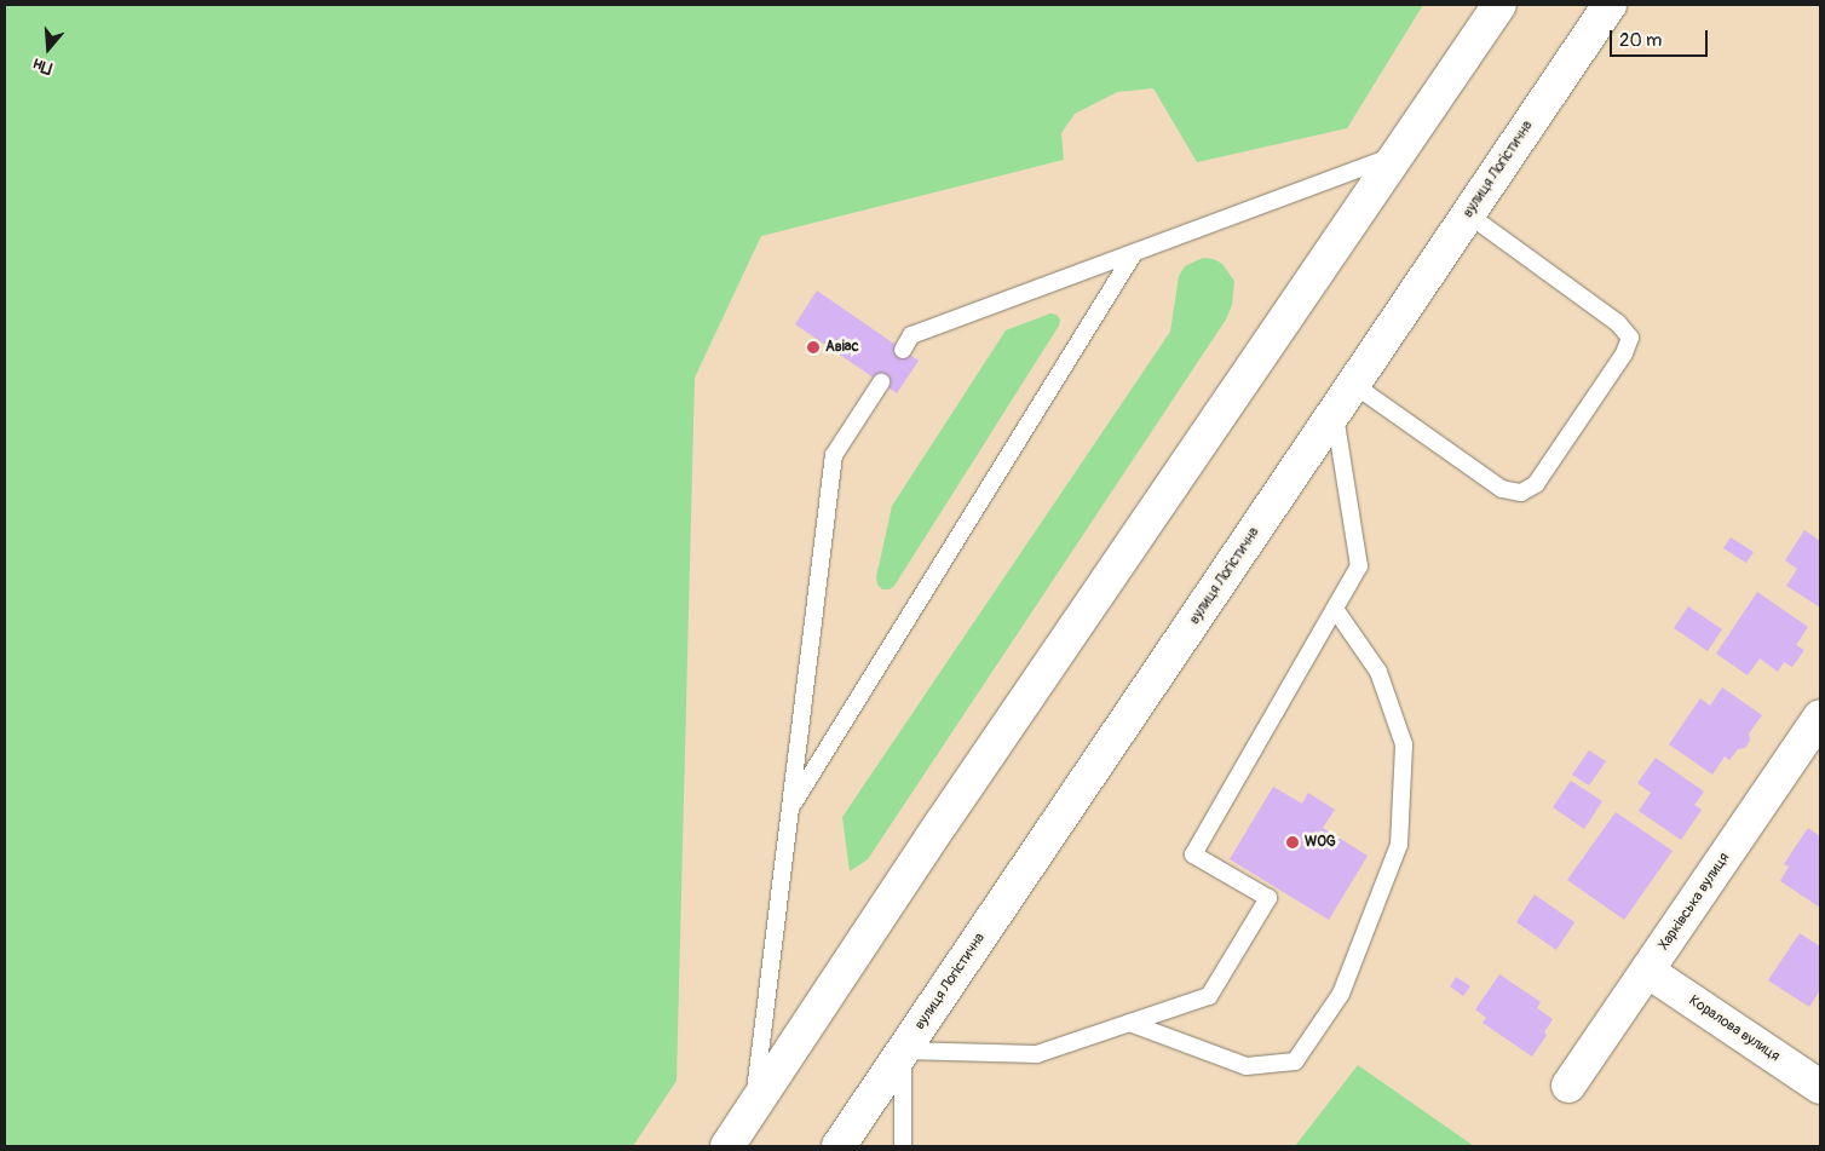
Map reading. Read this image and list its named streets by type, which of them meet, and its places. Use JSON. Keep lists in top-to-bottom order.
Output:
{
  "streets": {
    "main road": ["вулиця Логістична", "Харківська вулиця", "Коралова вулиця"]
  },
  "crossings": [
    ["Харківська вулиця", "Коралова вулиця"]
  ],
  "places": ["Авіас", "WOG"],
  "scale_bar": "20 m",
  "north": "bottom"
}
